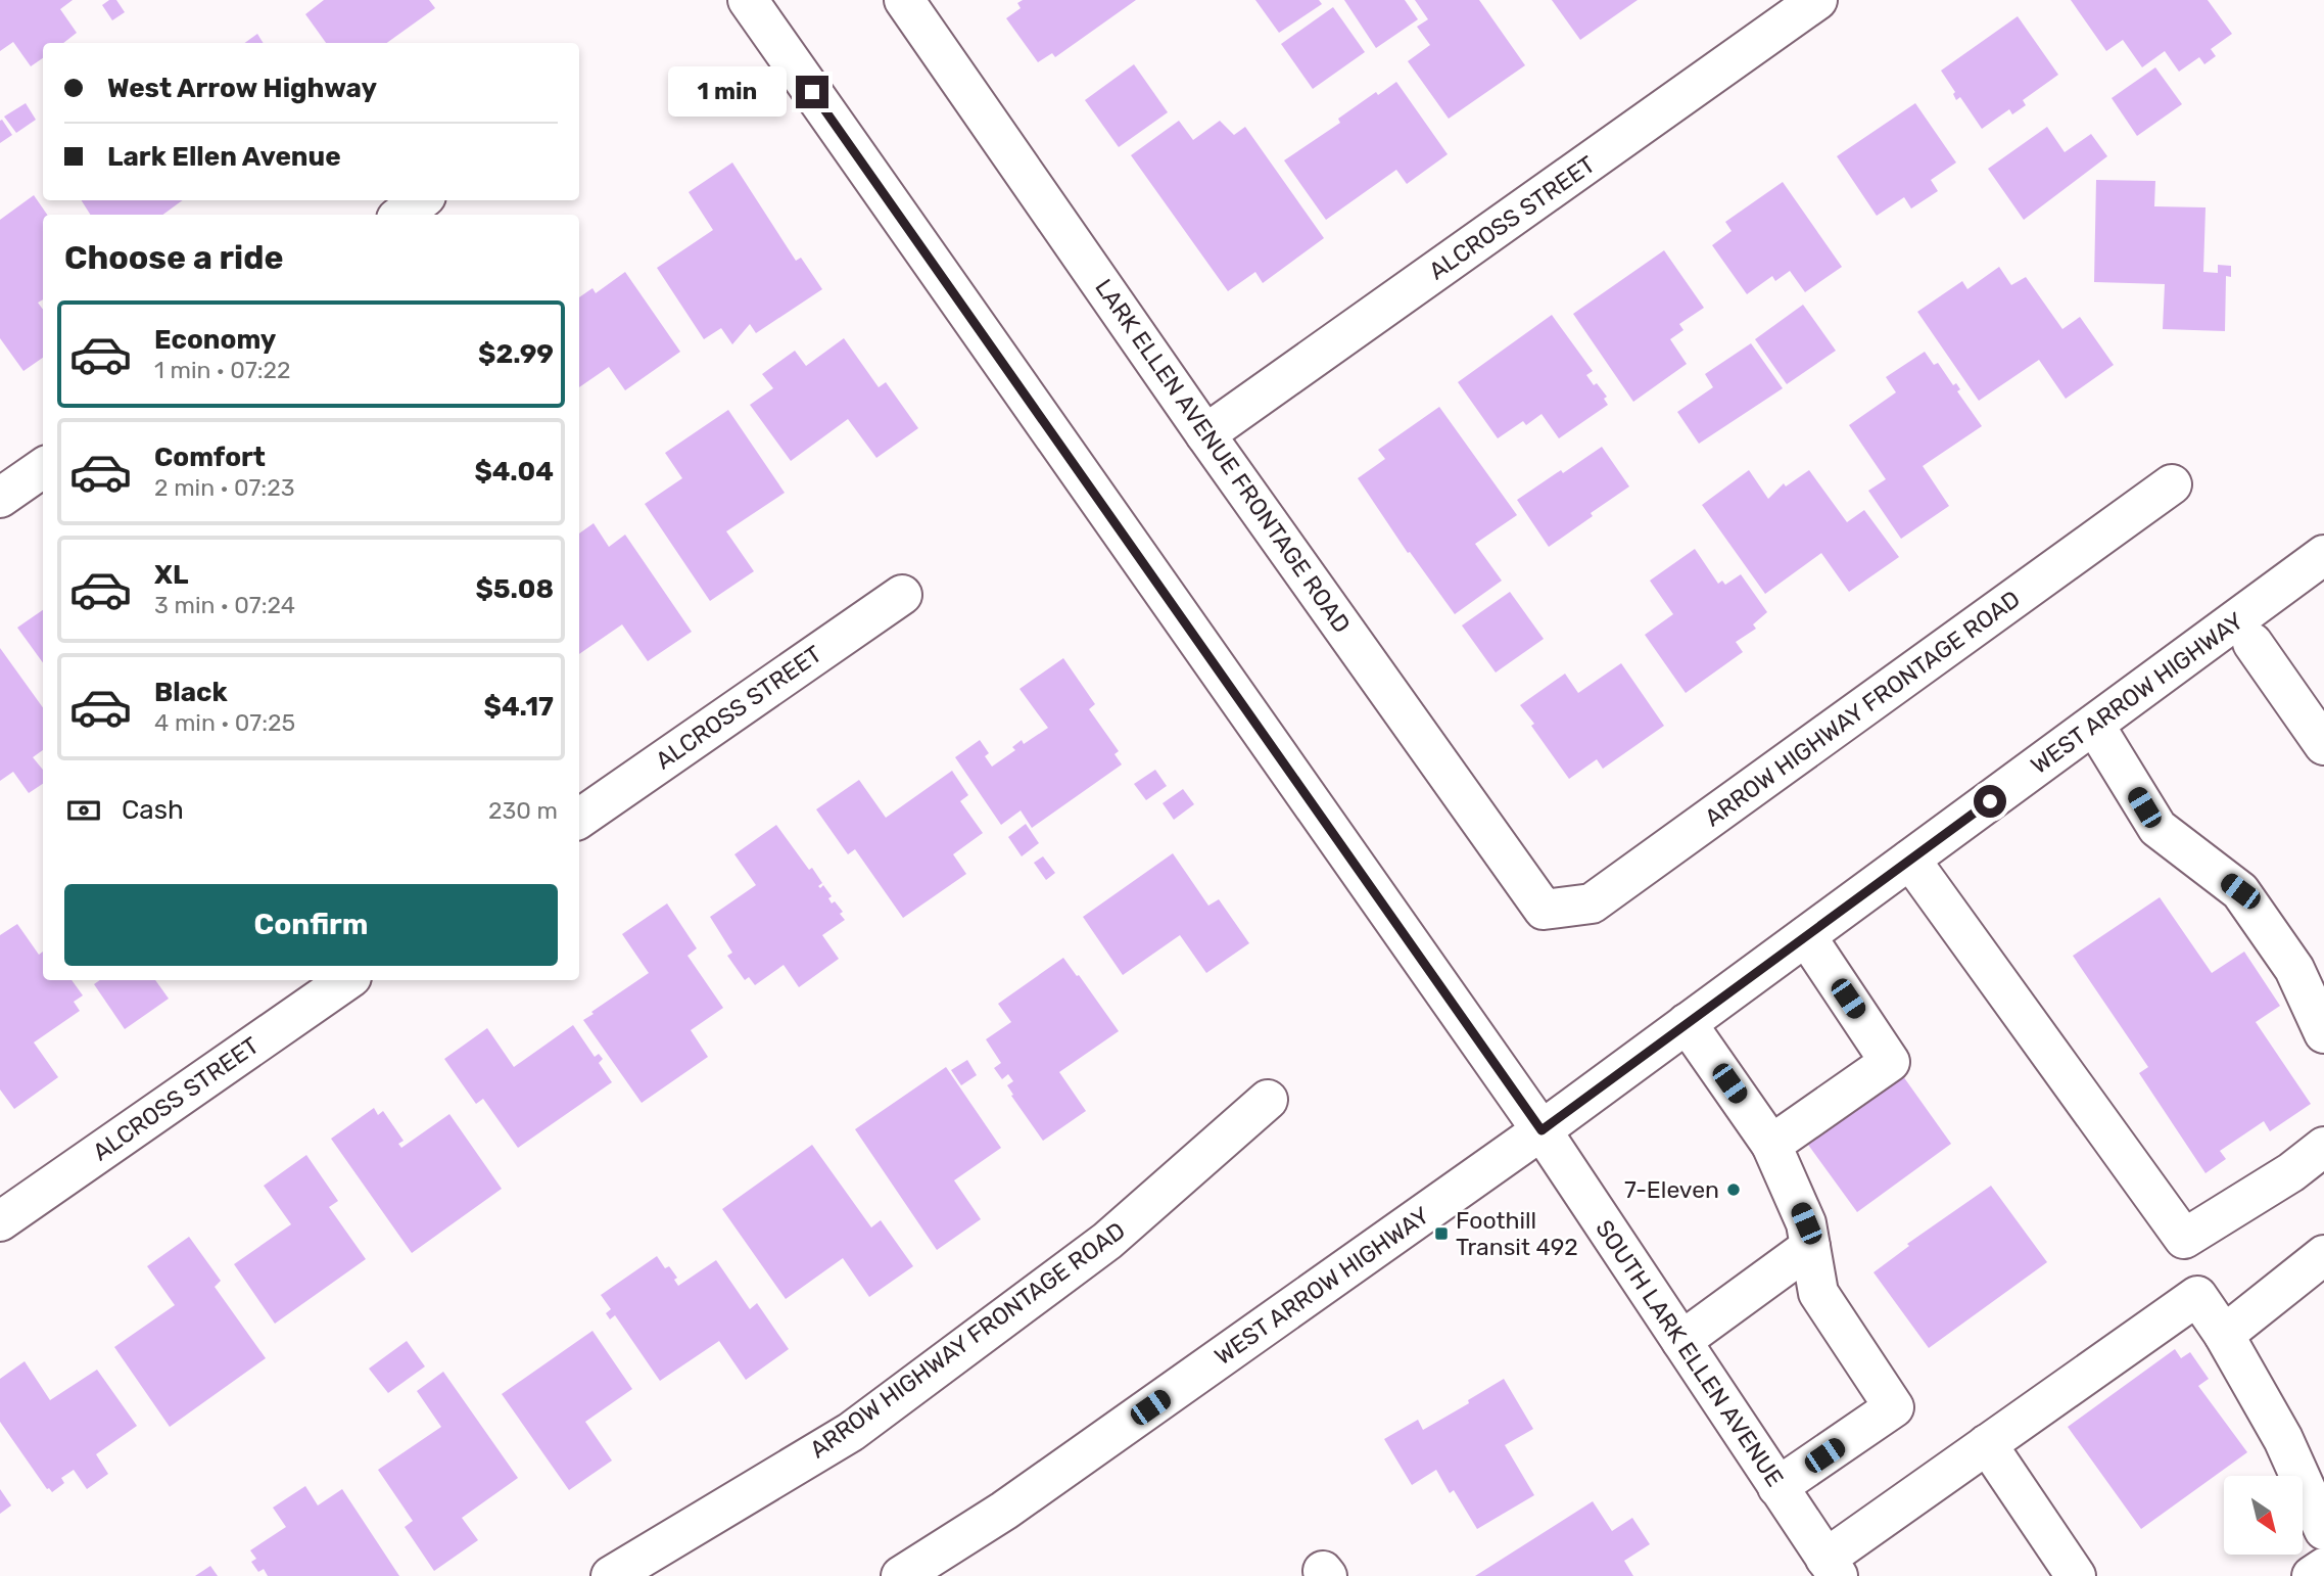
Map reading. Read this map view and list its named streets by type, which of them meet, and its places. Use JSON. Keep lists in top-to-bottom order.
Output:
{
  "streets": {
    "street": [
      "ALCROSS STREET",
      "LARK ELLEN AVENUE FRONTAGE ROAD",
      "WEST ARROW HIGHWAY",
      "ARROW HIGHWAY FRONTAGE ROAD",
      "SOUTH LARK ELLEN AVENUE"
    ]
  },
  "crossings": [
    ["ALCROSS STREET", "LARK ELLEN AVENUE FRONTAGE ROAD"],
    ["LARK ELLEN AVENUE FRONTAGE ROAD", "ARROW HIGHWAY FRONTAGE ROAD"],
    ["WEST ARROW HIGHWAY", "SOUTH LARK ELLEN AVENUE"]
  ],
  "places": {
    "other": ["7-Eleven"],
    "transit": ["Foothill Transit 492"]
  },
  "north": "bottom right",
  "page": {
    "banner": ["West Arrow Highway", "Lark Ellen Avenue"],
    "bubble": "1 min",
    "heading": "Choose a ride",
    "list": [
      {
        "name": "Economy",
        "note": "1 min · 07:22",
        "value": "$2.99"
      },
      {
        "name": "Comfort",
        "note": "2 min · 07:23",
        "value": "$4.04"
      },
      {
        "name": "XL",
        "note": "3 min · 07:24",
        "value": "$5.08"
      },
      {
        "name": "Black",
        "note": "4 min · 07:25",
        "value": "$4.17"
      }
    ],
    "pay": ["Cash", "230 m"],
    "buttons": "Confirm"
  }
}
